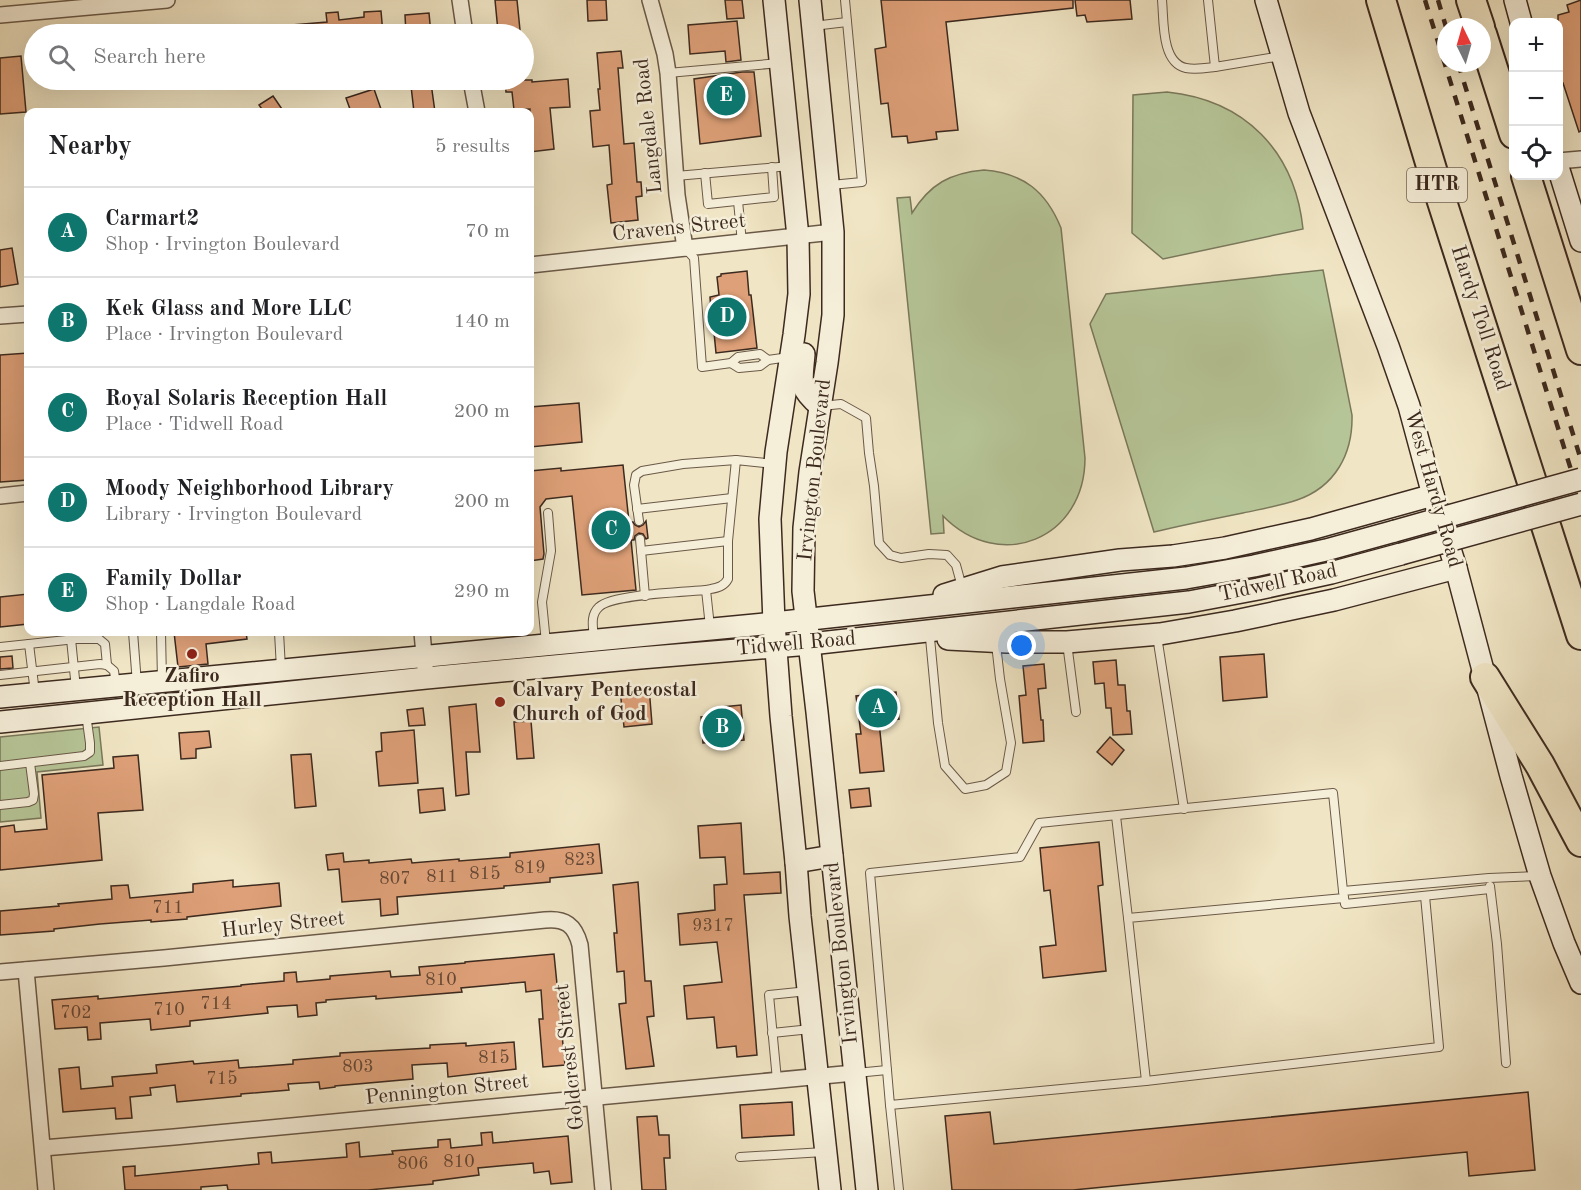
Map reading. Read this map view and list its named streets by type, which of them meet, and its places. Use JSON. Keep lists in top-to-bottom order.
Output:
{
  "streets": {
    "highway": ["HTR", "Hardy Toll Road"],
    "main road": ["Irvington Boulevard", "West Hardy Road", "Tidwell Road"],
    "street": [
      "Langdale Road",
      "Cravens Street",
      "Hurley Street",
      "Goldcrest Street",
      "Pennington Street"
    ]
  },
  "crossings": [
    ["Langdale Road", "Cravens Street"],
    ["Cravens Street", "Irvington Boulevard"],
    ["Irvington Boulevard", "Tidwell Road"],
    ["Irvington Boulevard", "Pennington Street"],
    ["Hurley Street", "Goldcrest Street"],
    ["Goldcrest Street", "Pennington Street"]
  ],
  "places": ["Zafiro Reception Hall", "Calvary Pentecostal Church of God"],
  "house_numbers": [
    "823",
    "819",
    "815",
    "811",
    "807",
    "711",
    "9317",
    "810",
    "714",
    "710",
    "702",
    "815",
    "803",
    "715",
    "810",
    "806"
  ],
  "north": "top",
  "page": {
    "map_buttons": ["+", "−"],
    "search": "Search here",
    "pins": [
      "E",
      "D",
      "C",
      "A",
      "B"
    ],
    "heading": ["Nearby", "5 results"],
    "list": [
      {
        "mark": "A",
        "name": "Carmart2",
        "note": "Shop · Irvington Boulevard",
        "value": "70 m"
      },
      {
        "mark": "B",
        "name": "Kek Glass and More LLC",
        "note": "Place · Irvington Boulevard",
        "value": "140 m"
      },
      {
        "mark": "C",
        "name": "Royal Solaris Reception Hall",
        "note": "Place · Tidwell Road",
        "value": "200 m"
      },
      {
        "mark": "D",
        "name": "Moody Neighborhood Library",
        "note": "Library · Irvington Boulevard",
        "value": "200 m"
      },
      {
        "mark": "E",
        "name": "Family Dollar",
        "note": "Shop · Langdale Road",
        "value": "290 m"
      }
    ]
  }
}
